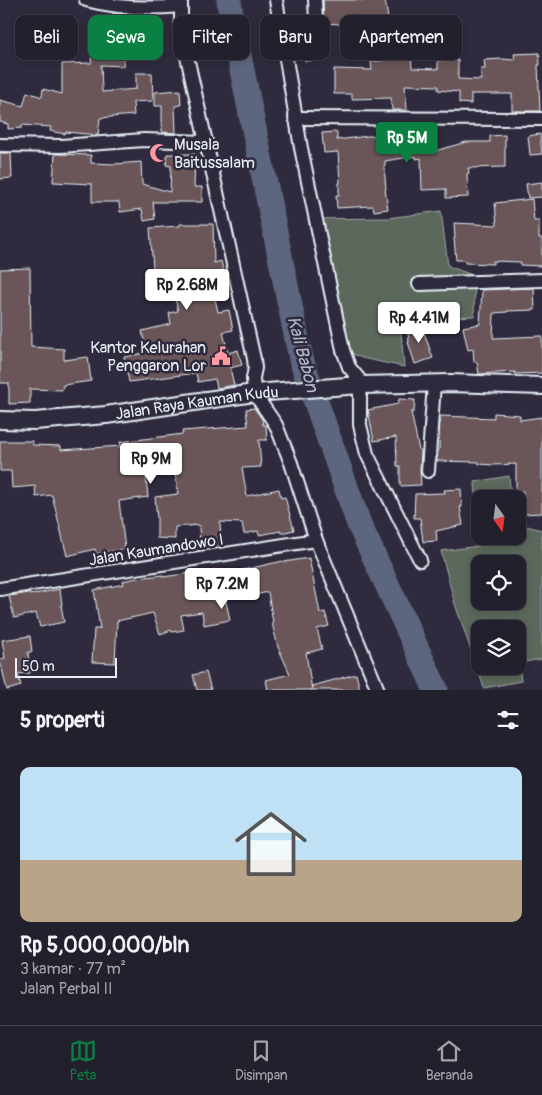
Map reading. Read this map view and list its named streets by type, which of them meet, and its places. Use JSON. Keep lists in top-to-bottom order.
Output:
{
  "streets": {
    "street": ["Jalan Raya Kauman Kudu", "Jalan Kaumandowo I"]
  },
  "water": ["Kali Babon"],
  "places": {
    "mosque": ["Musala Baitussalam"],
    "public building": ["Kantor Kelurahan Penggaron Lor"]
  },
  "scale_bar": "50 m",
  "north": "bottom",
  "page": {
    "chip": [
      "Beli",
      "Sewa",
      "Filter",
      "Baru",
      "Apartemen"
    ],
    "price": [
      "Rp 5M",
      "Rp 2.68M",
      "Rp 4.41M",
      "Rp 9M",
      "Rp 7.2M"
    ],
    "scale": "50 m",
    "heading": "5 properti",
    "list": [
      {
        "name": "Rp 5,000,000/bln",
        "note": "3 kamar · 77 m² · Jalan Perbal II"
      }
    ],
    "tabs": ["Peta", "Disimpan", "Beranda"]
  }
}
